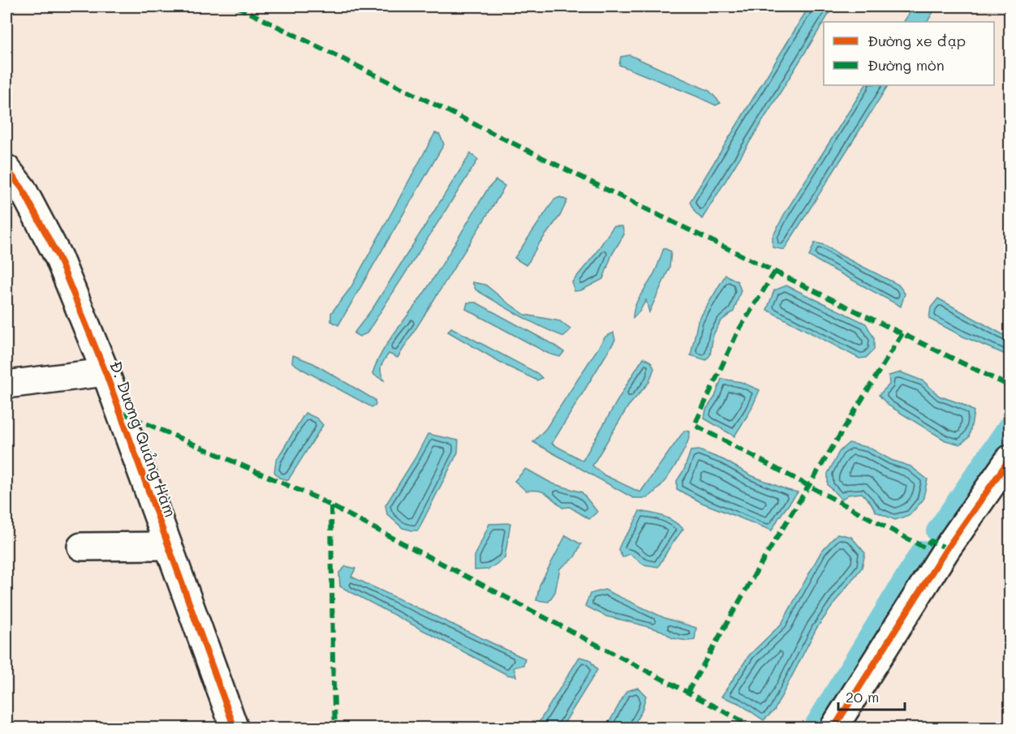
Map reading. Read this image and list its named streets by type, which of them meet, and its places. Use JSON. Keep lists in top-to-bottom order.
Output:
{
  "streets": {
    "street": ["Đ. Dương Quảng Hàm"]
  },
  "legend": ["Đường xe đạp", "Đường mòn"],
  "scale_bar": "20 m"
}
